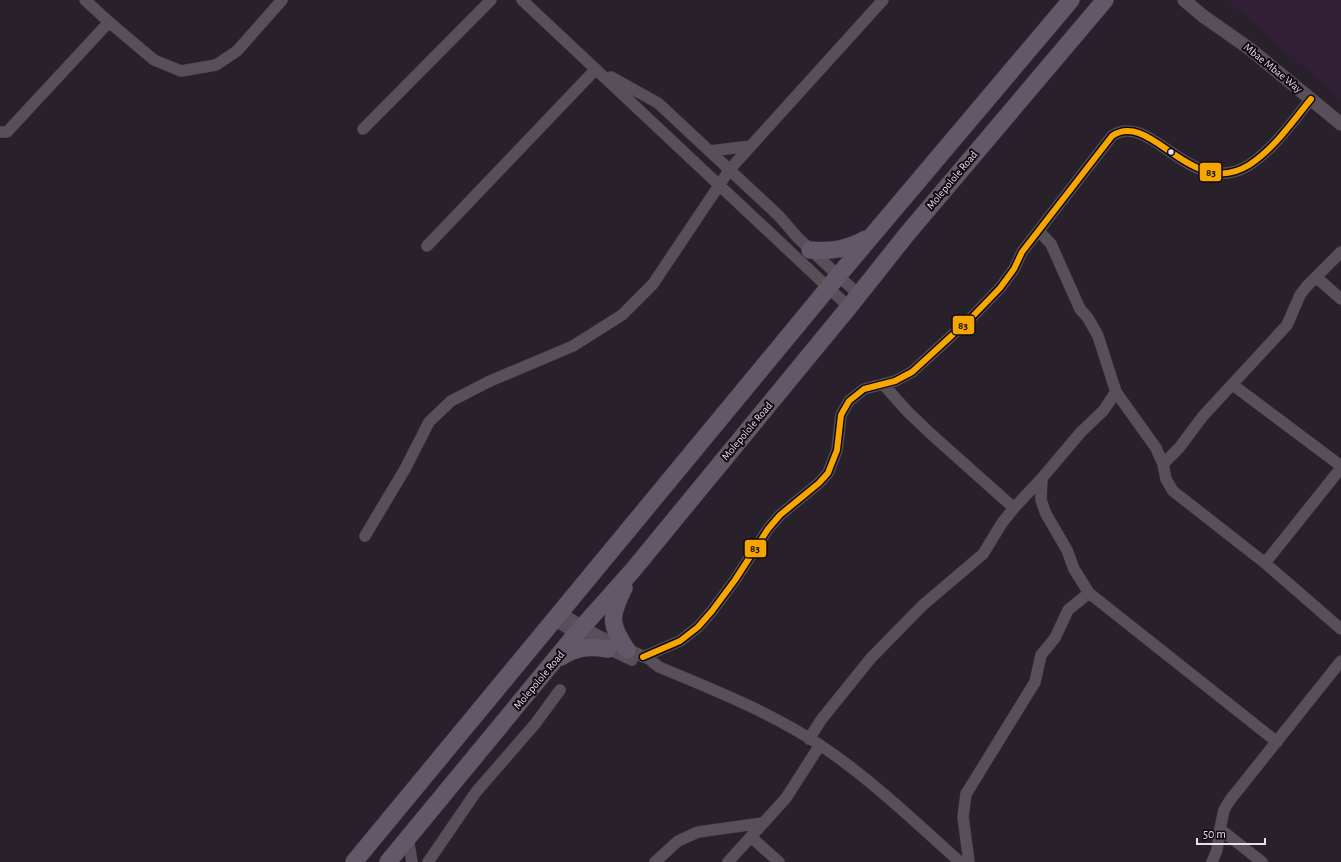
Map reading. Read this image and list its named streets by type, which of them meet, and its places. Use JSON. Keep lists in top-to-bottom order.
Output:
{
  "streets": {
    "main road": ["Molepolole Road"],
    "street": ["Mbae Mbae Way"]
  },
  "lines": ["transit line 83"],
  "scale_bar": "50 m"
}
